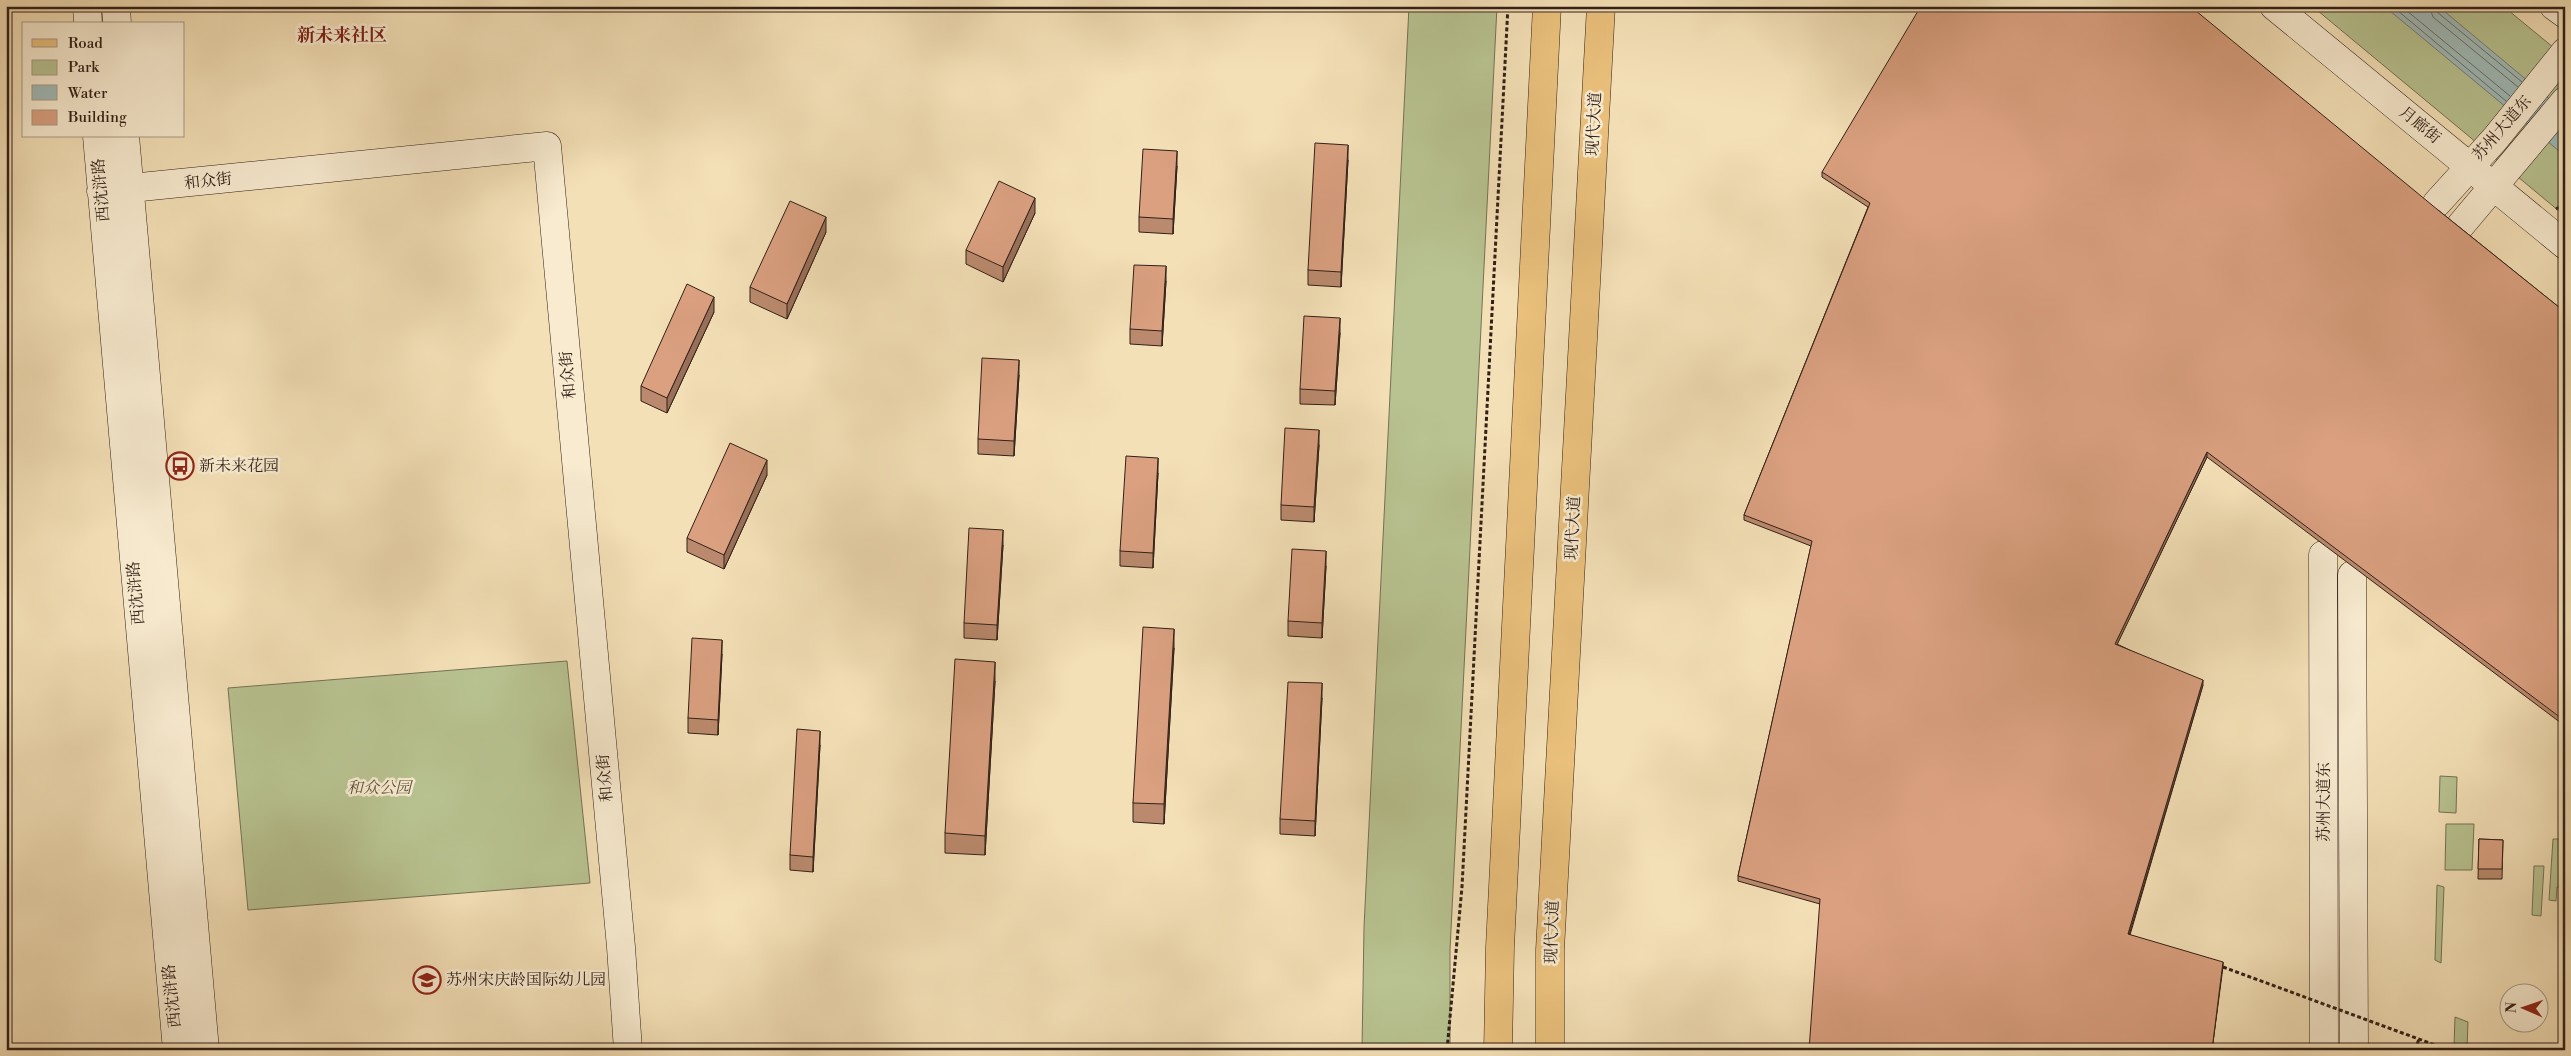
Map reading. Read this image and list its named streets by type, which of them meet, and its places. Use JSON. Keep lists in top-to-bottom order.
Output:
{
  "streets": {
    "main road": [
      "现代大道",
      "月廊街",
      "苏州大道东",
      "和众街",
      "西沈浒路"
    ]
  },
  "crossings": [
    ["月廊街", "苏州大道东"],
    ["和众街", "西沈浒路"]
  ],
  "districts": ["新未来社区"],
  "parks": ["和众公园"],
  "places": {
    "bus stop": ["新未来花园"],
    "school or university": ["苏州宋庆龄国际幼儿园"]
  },
  "legend": [
    "Road",
    "Park",
    "Water",
    "Building"
  ],
  "north": "left"
}
